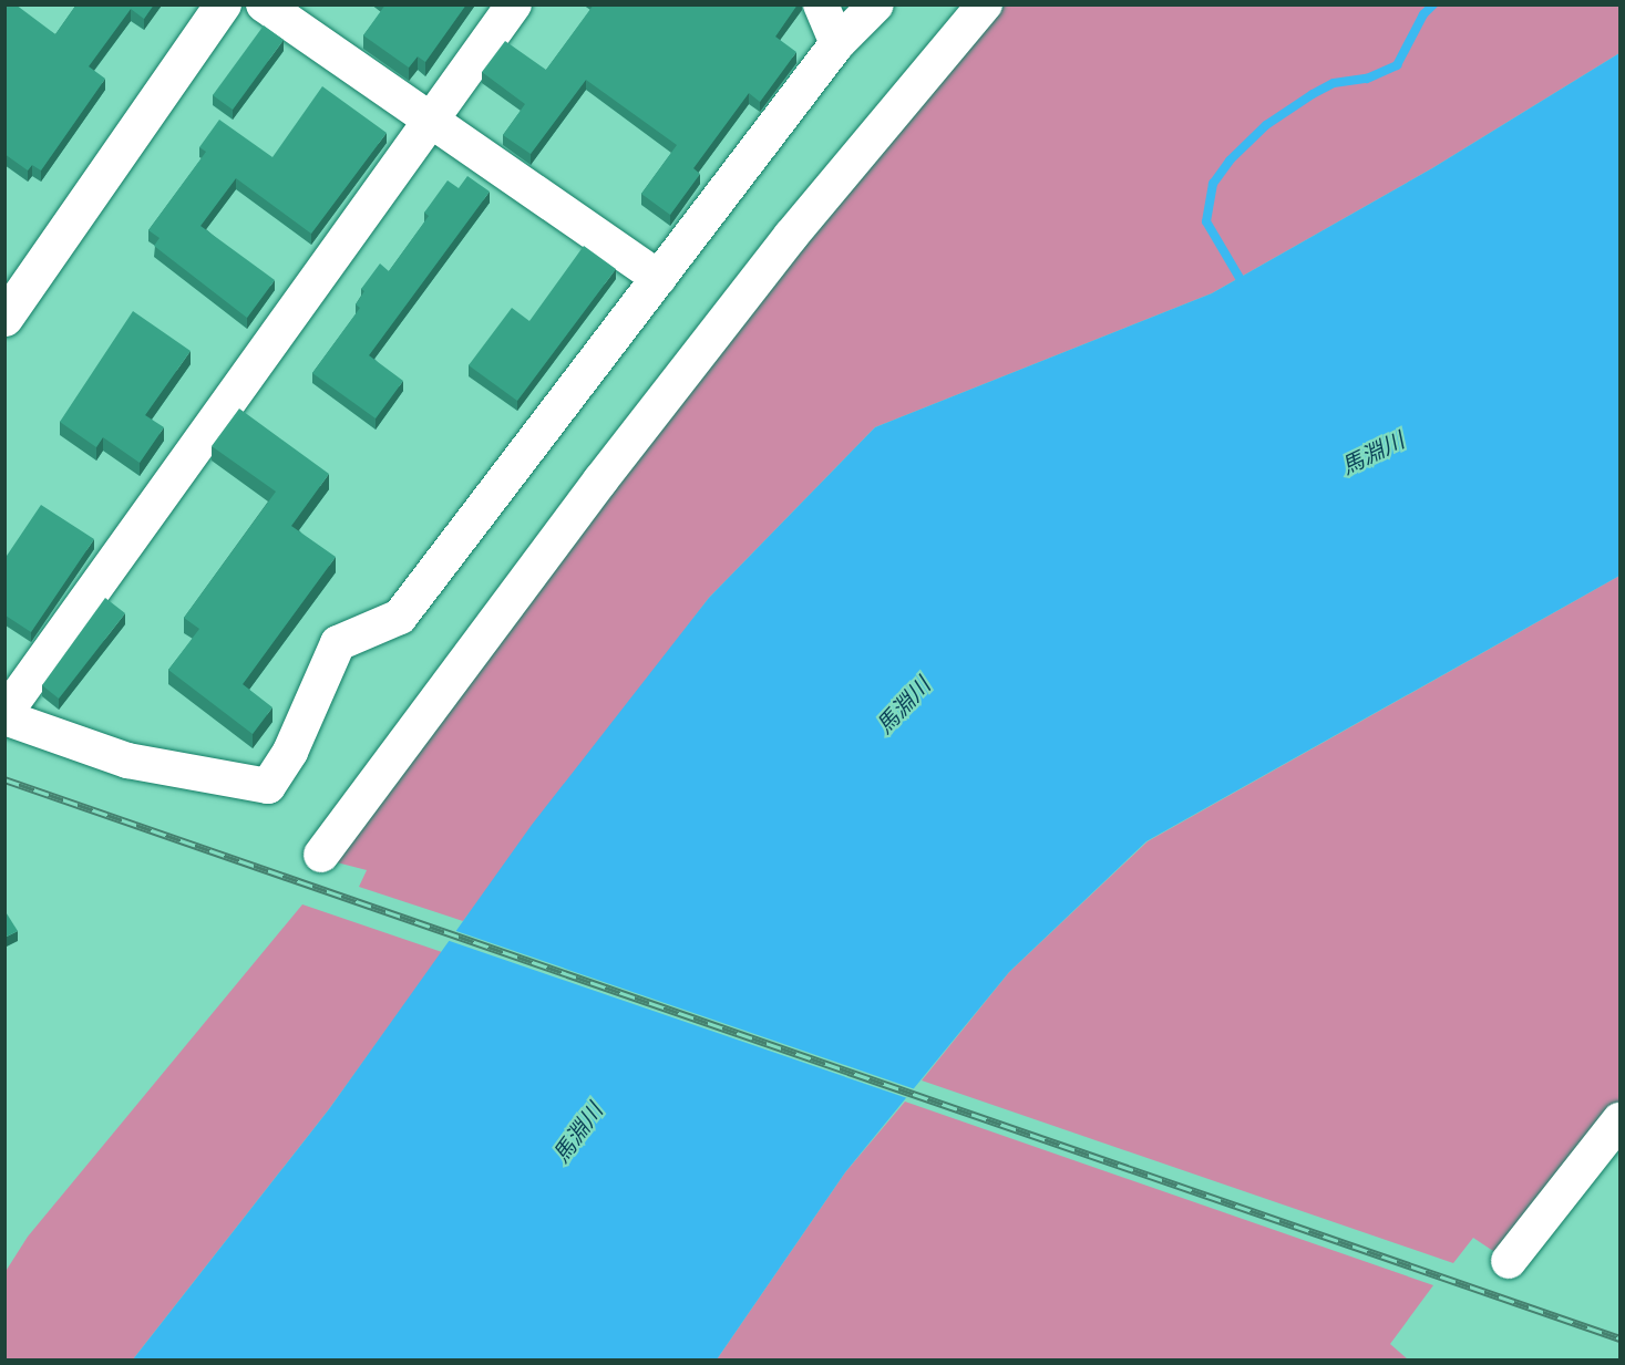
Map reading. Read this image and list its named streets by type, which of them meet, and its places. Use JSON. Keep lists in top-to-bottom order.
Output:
{
  "water": ["馬淵川"]
}
